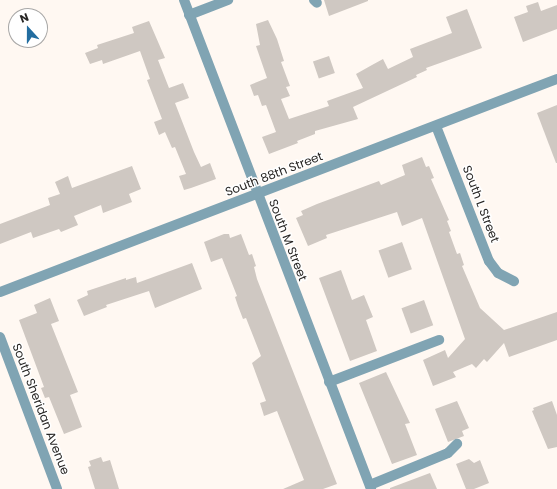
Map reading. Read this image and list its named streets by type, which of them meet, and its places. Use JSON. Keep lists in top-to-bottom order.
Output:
{
  "streets": {
    "street": [
      "South 88th Street",
      "South L Street",
      "South M Street",
      "South Sheridan Avenue"
    ]
  },
  "crossings": [
    ["South 88th Street", "South L Street"],
    ["South 88th Street", "South M Street"]
  ],
  "north": "top"
}
